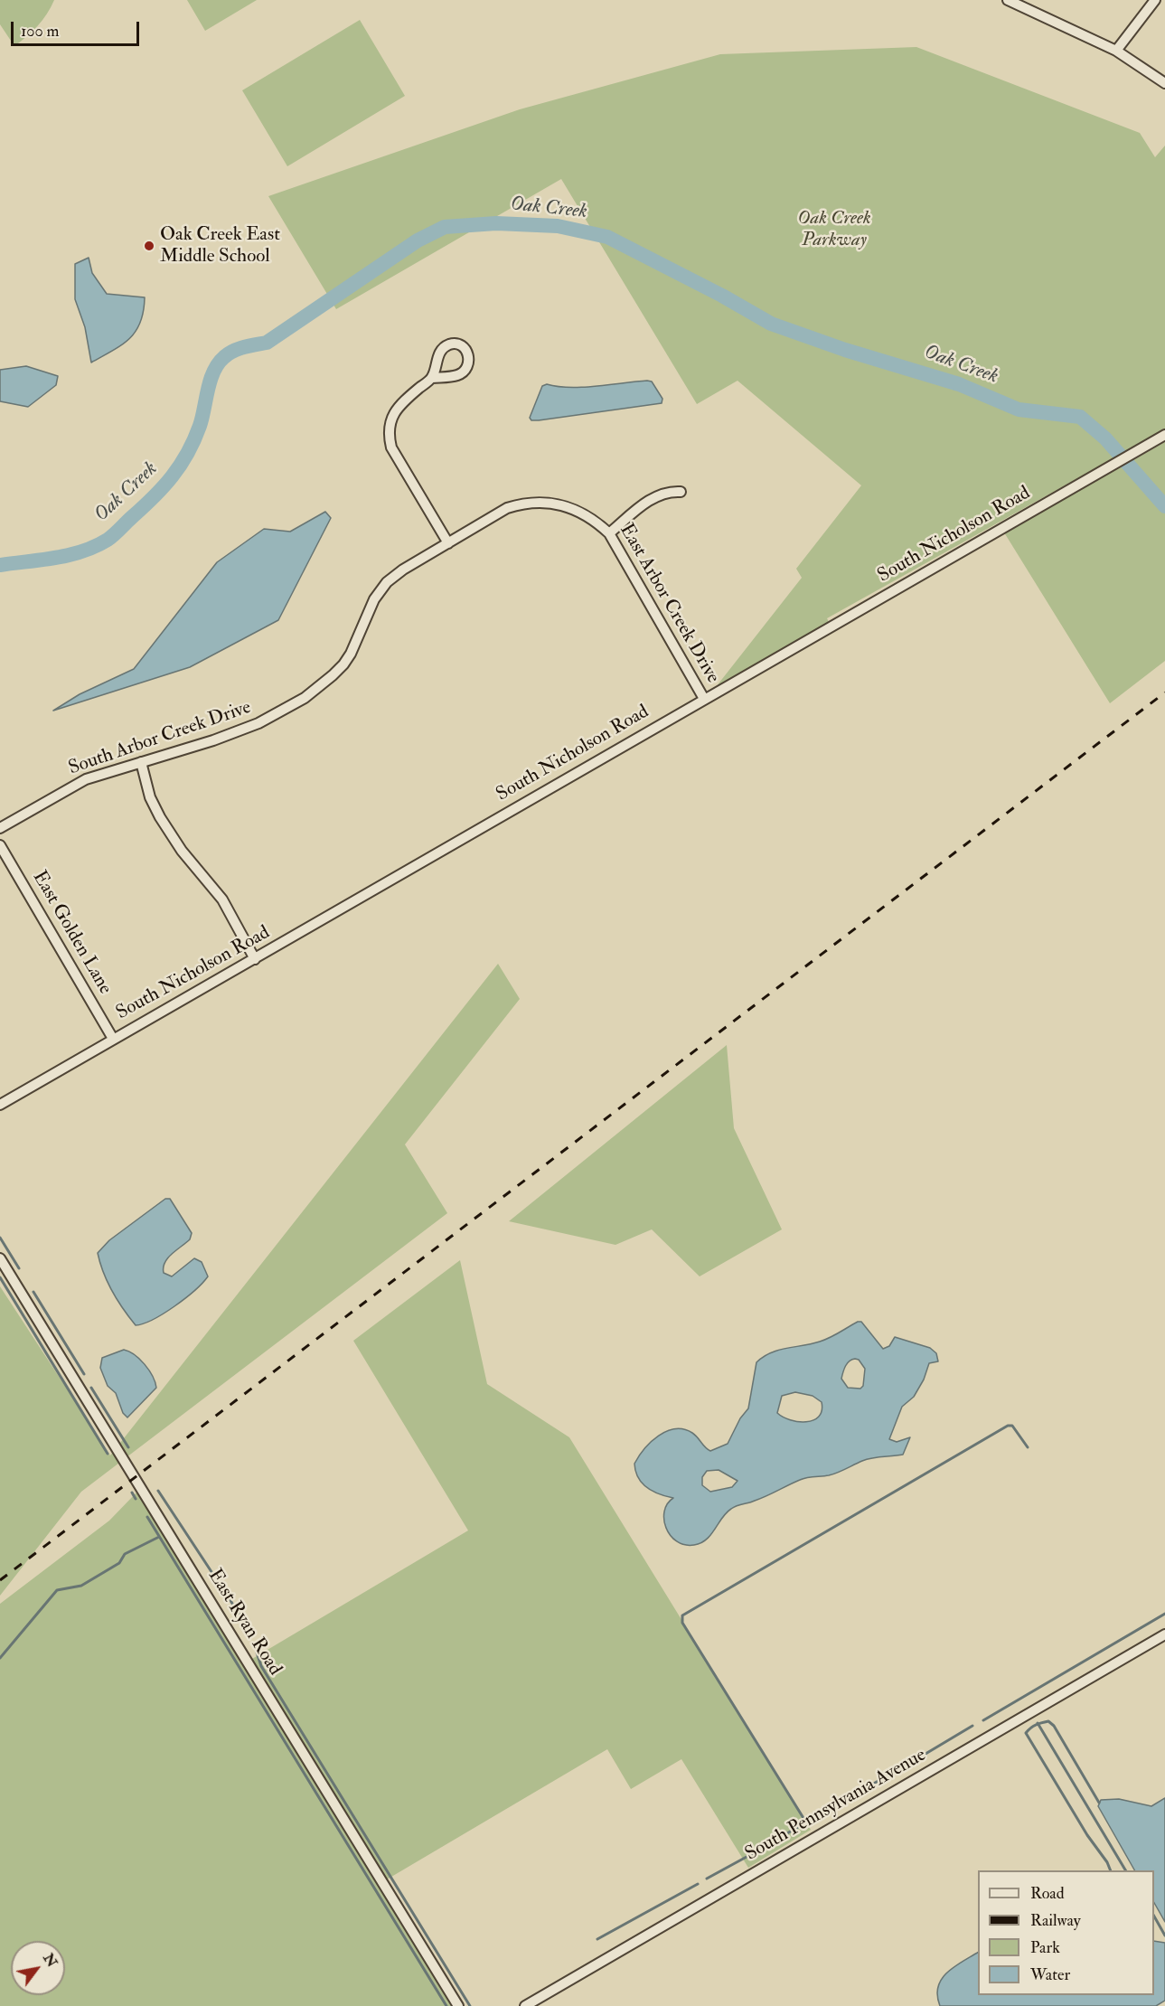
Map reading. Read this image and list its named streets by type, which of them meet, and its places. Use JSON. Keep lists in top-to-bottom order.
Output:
{
  "streets": {
    "street": [
      "South Nicholson Road",
      "East Arbor Creek Drive",
      "South Arbor Creek Drive",
      "East Golden Lane",
      "East Ryan Road",
      "South Pennsylvania Avenue"
    ]
  },
  "crossings": [
    ["South Nicholson Road", "East Arbor Creek Drive"],
    ["South Nicholson Road", "East Golden Lane"],
    ["East Arbor Creek Drive", "South Arbor Creek Drive"]
  ],
  "water": ["Oak Creek"],
  "parks": ["Oak Creek Parkway"],
  "places": ["Oak Creek East Middle School"],
  "legend": [
    "Road",
    "Railway",
    "Park",
    "Water"
  ],
  "scale_bar": "100 m",
  "north": "top right"
}
